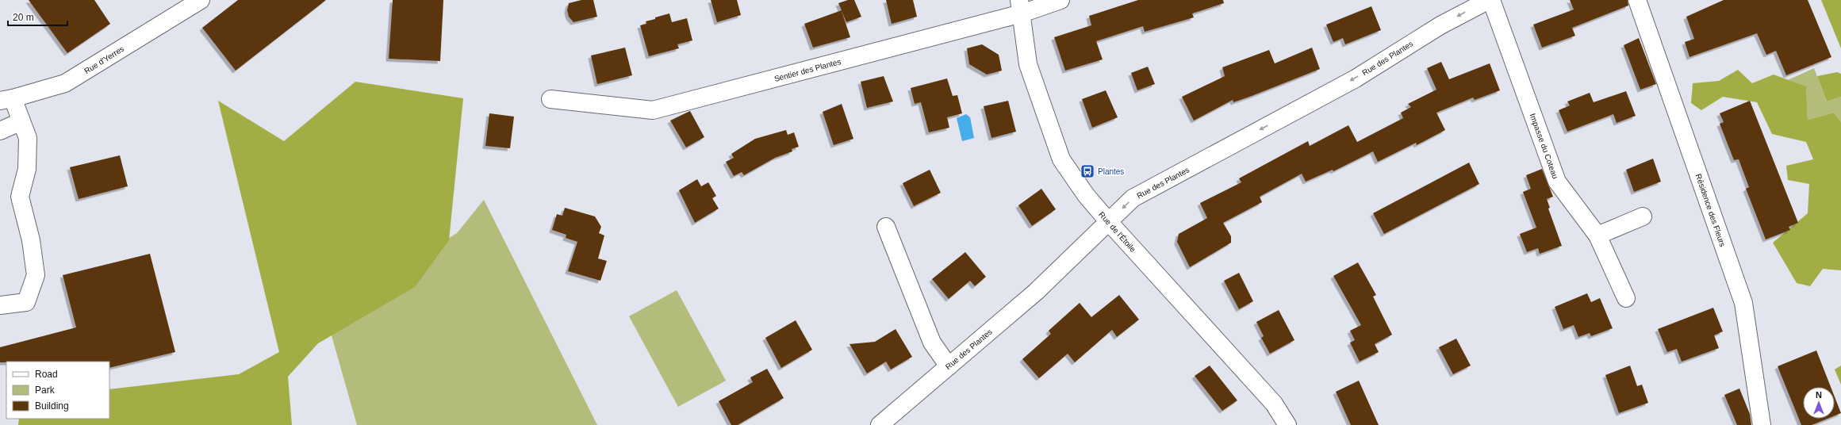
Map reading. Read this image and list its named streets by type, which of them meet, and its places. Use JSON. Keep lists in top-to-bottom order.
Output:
{
  "streets": {
    "street": [
      "Rue des Plantes",
      "Rue d'Yerres",
      "Sentier des Plantes",
      "Impasse du Coteau",
      "Résidence des Fleurs",
      "Rue de l'Étoile"
    ]
  },
  "crossings": [
    ["Rue des Plantes", "Impasse du Coteau"],
    ["Rue des Plantes", "Rue de l'Étoile"],
    ["Sentier des Plantes", "Rue de l'Étoile"]
  ],
  "one_way": ["Rue des Plantes"],
  "places": {
    "bus stop": ["Plantes"]
  },
  "legend": ["Road", "Park", "Building"],
  "scale_bar": "20 m",
  "north": "top"
}
